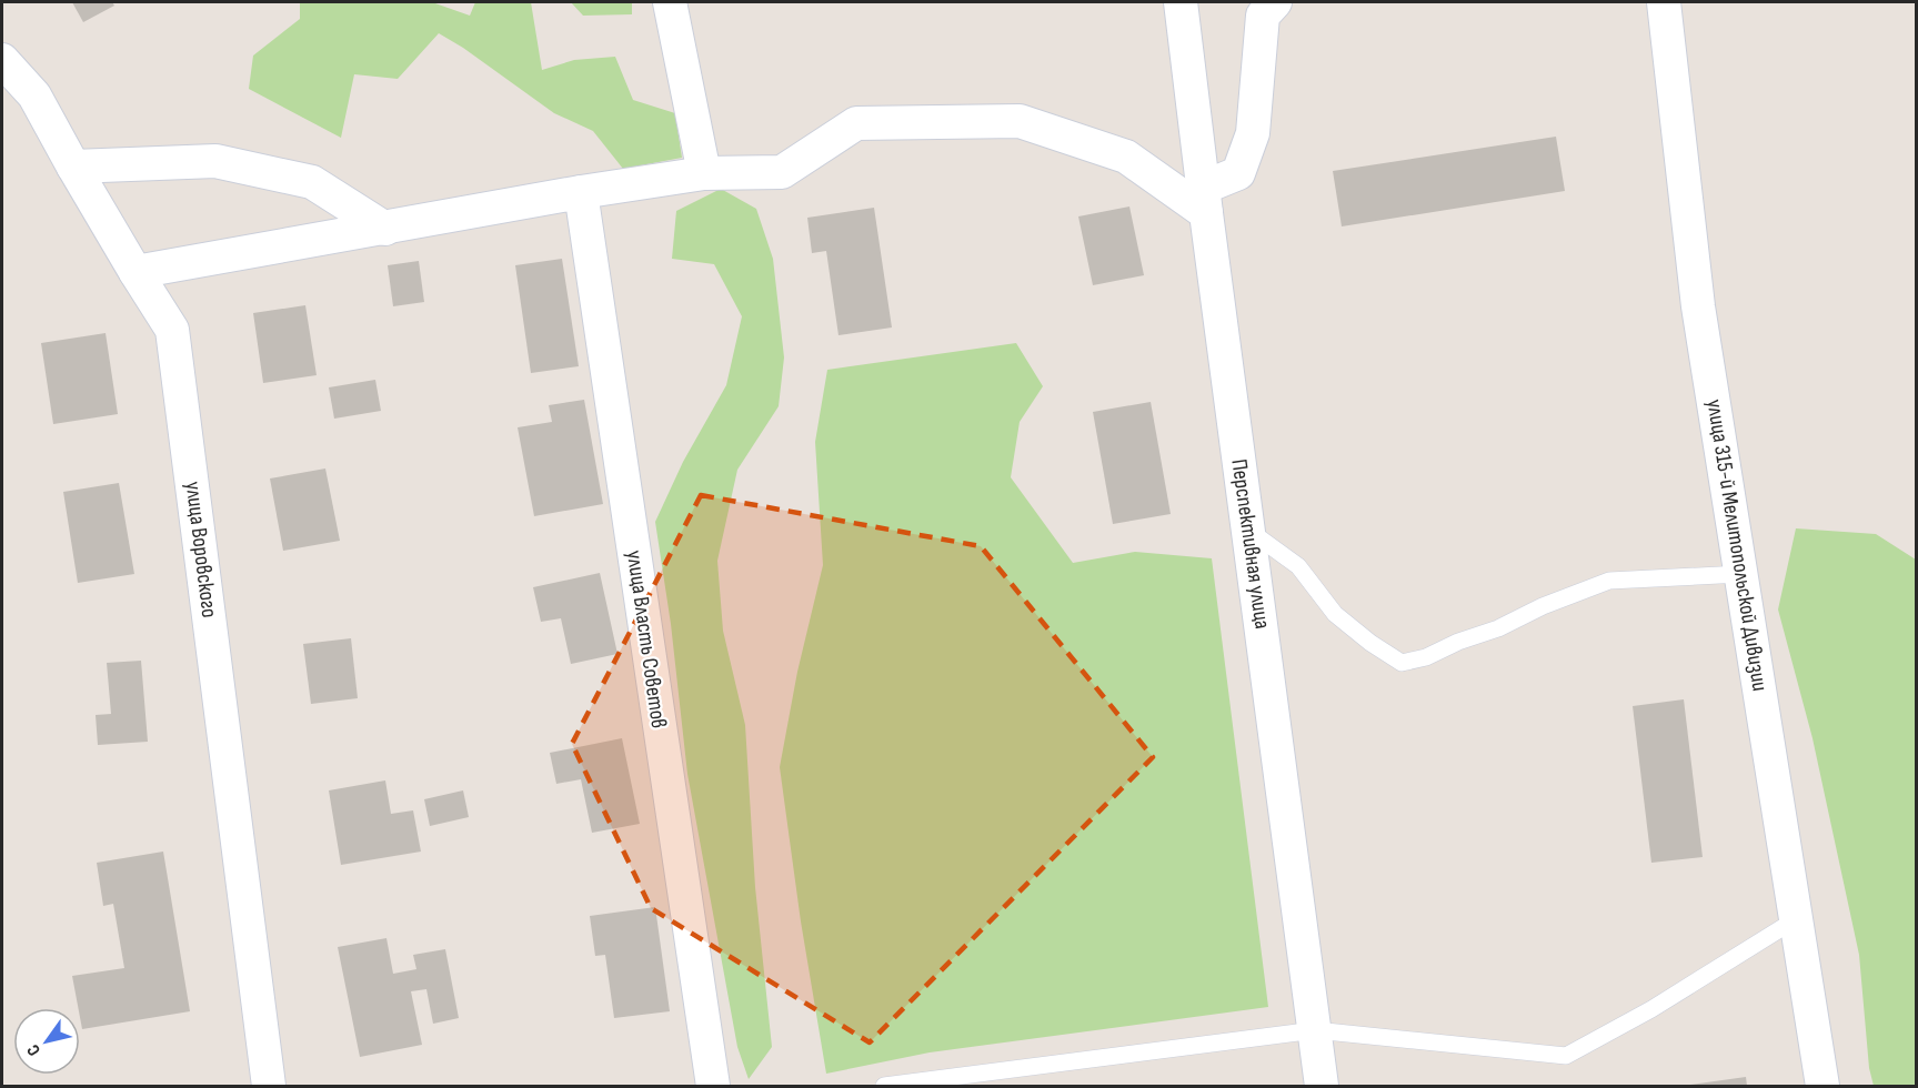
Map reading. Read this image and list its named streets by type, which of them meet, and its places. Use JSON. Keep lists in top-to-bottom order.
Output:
{
  "streets": {
    "street": [
      "Перспективная улица",
      "улица 315-й Мелитопольской Дивизии",
      "улица Воровского",
      "улица Власть Советов"
    ]
  },
  "north": "bottom left"
}
